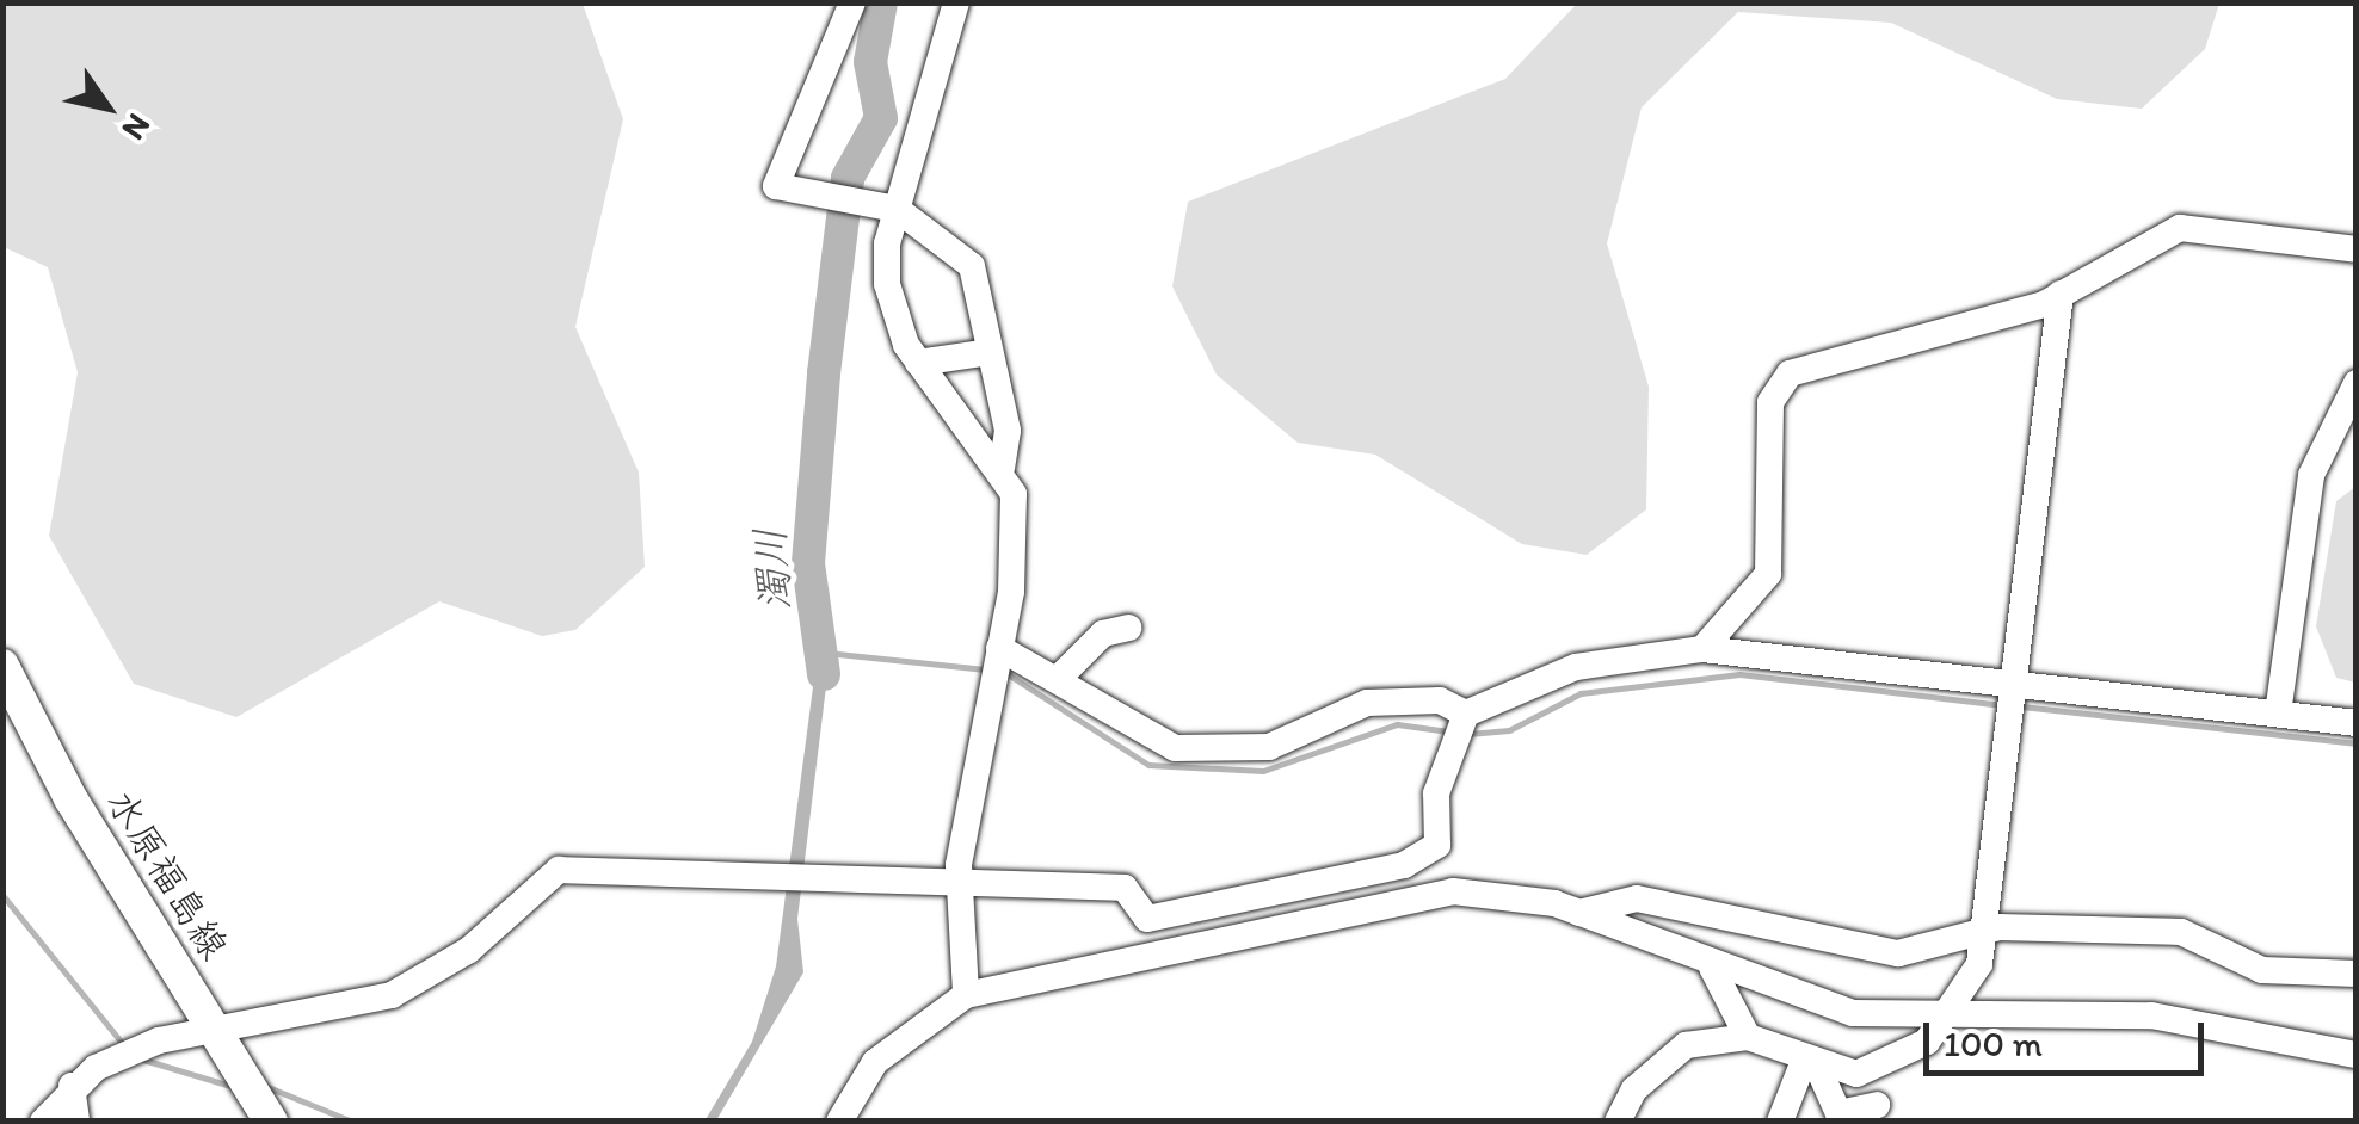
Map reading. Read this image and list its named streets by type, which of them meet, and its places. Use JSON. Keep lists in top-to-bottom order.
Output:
{
  "streets": {
    "main road": ["水原福島線"]
  },
  "water": ["濁川"],
  "scale_bar": "100 m",
  "north": "bottom right"
}
